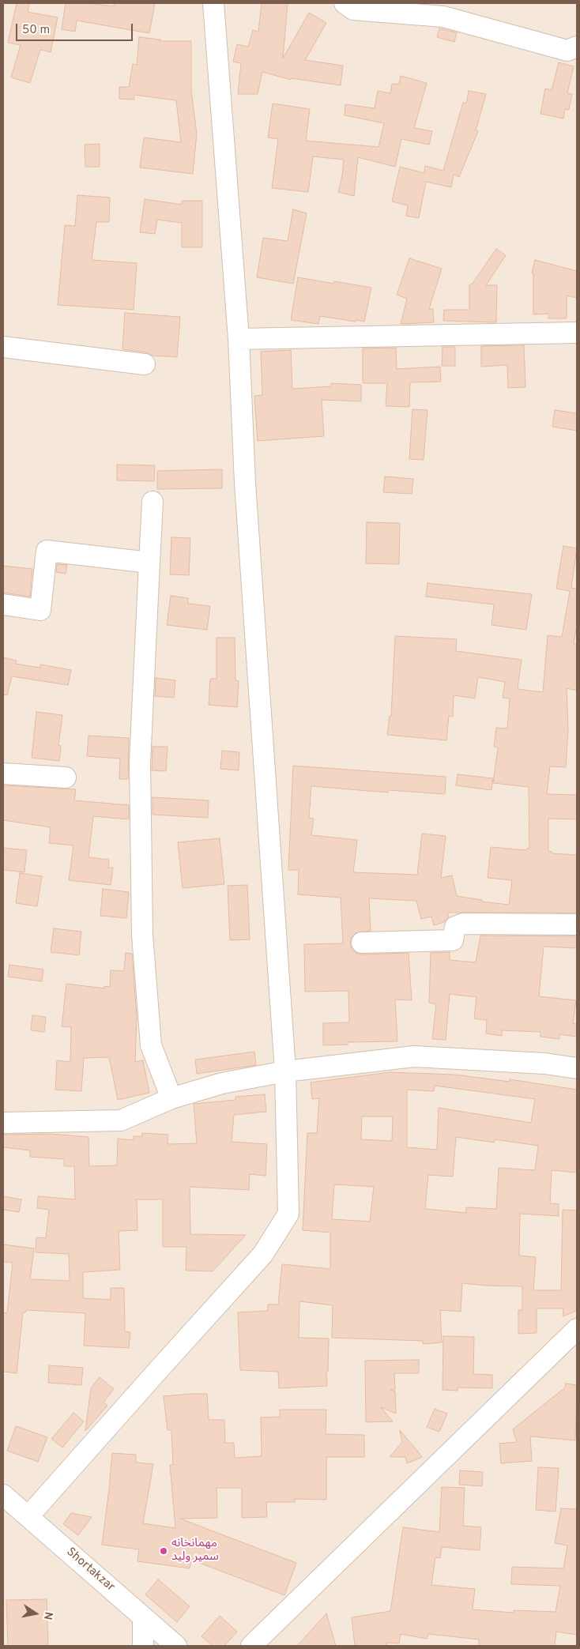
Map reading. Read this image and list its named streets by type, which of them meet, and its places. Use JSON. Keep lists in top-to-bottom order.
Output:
{
  "streets": {
    "street": ["Shortakzar"]
  },
  "places": ["مهمانخانه سمیر ولید"],
  "scale_bar": "50 m",
  "north": "right"
}
